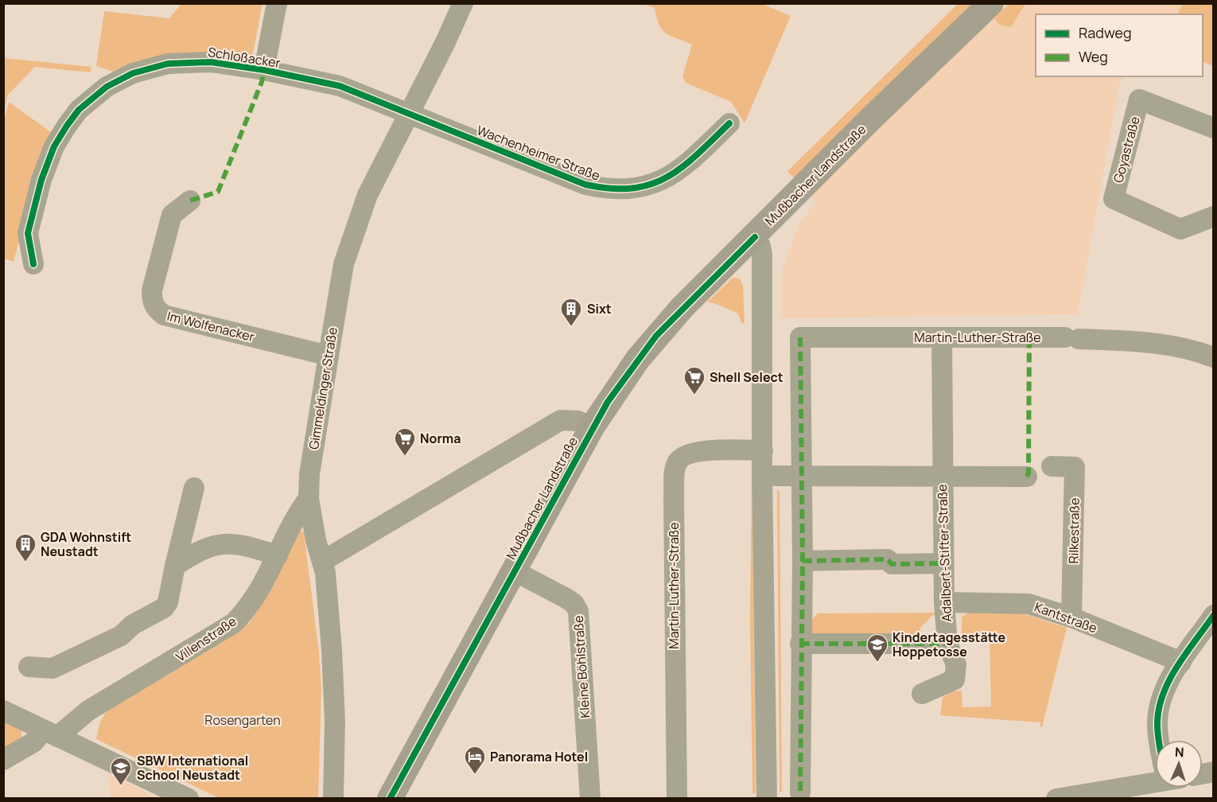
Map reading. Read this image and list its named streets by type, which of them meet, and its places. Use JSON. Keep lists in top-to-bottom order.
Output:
{
  "streets": {
    "main road": ["Mußbacher Landstraße"],
    "street": [
      "Schloßacker",
      "Goyastraße",
      "Wachenheimer Straße",
      "Im Wolfenacker",
      "Martin-Luther-Straße",
      "Gimmeldinger Straße",
      "Rilkestraße",
      "Adalbert-Stifter-Straße",
      "Kantstraße",
      "Villenstraße",
      "Kleine Böhlstraße"
    ]
  },
  "crossings": [
    ["Schloßacker", "Wachenheimer Straße"],
    ["Schloßacker", "Gimmeldinger Straße"],
    ["Wachenheimer Straße", "Gimmeldinger Straße"],
    ["Mußbacher Landstraße", "Kleine Böhlstraße"],
    ["Im Wolfenacker", "Gimmeldinger Straße"],
    ["Martin-Luther-Straße", "Adalbert-Stifter-Straße"],
    ["Gimmeldinger Straße", "Villenstraße"],
    ["Rilkestraße", "Kantstraße"],
    ["Adalbert-Stifter-Straße", "Kantstraße"]
  ],
  "parks": ["Rosengarten"],
  "places": {
    "building": ["Sixt", "GDA Wohnstift Neustadt"],
    "supermarket": ["Shell Select", "Norma"],
    "school or university": ["Kindertagesstätte Hoppetosse", "SBW International School Neustadt"],
    "hotel": ["Panorama Hotel"]
  },
  "legend": ["Radweg", "Weg"],
  "north": "top"
}
